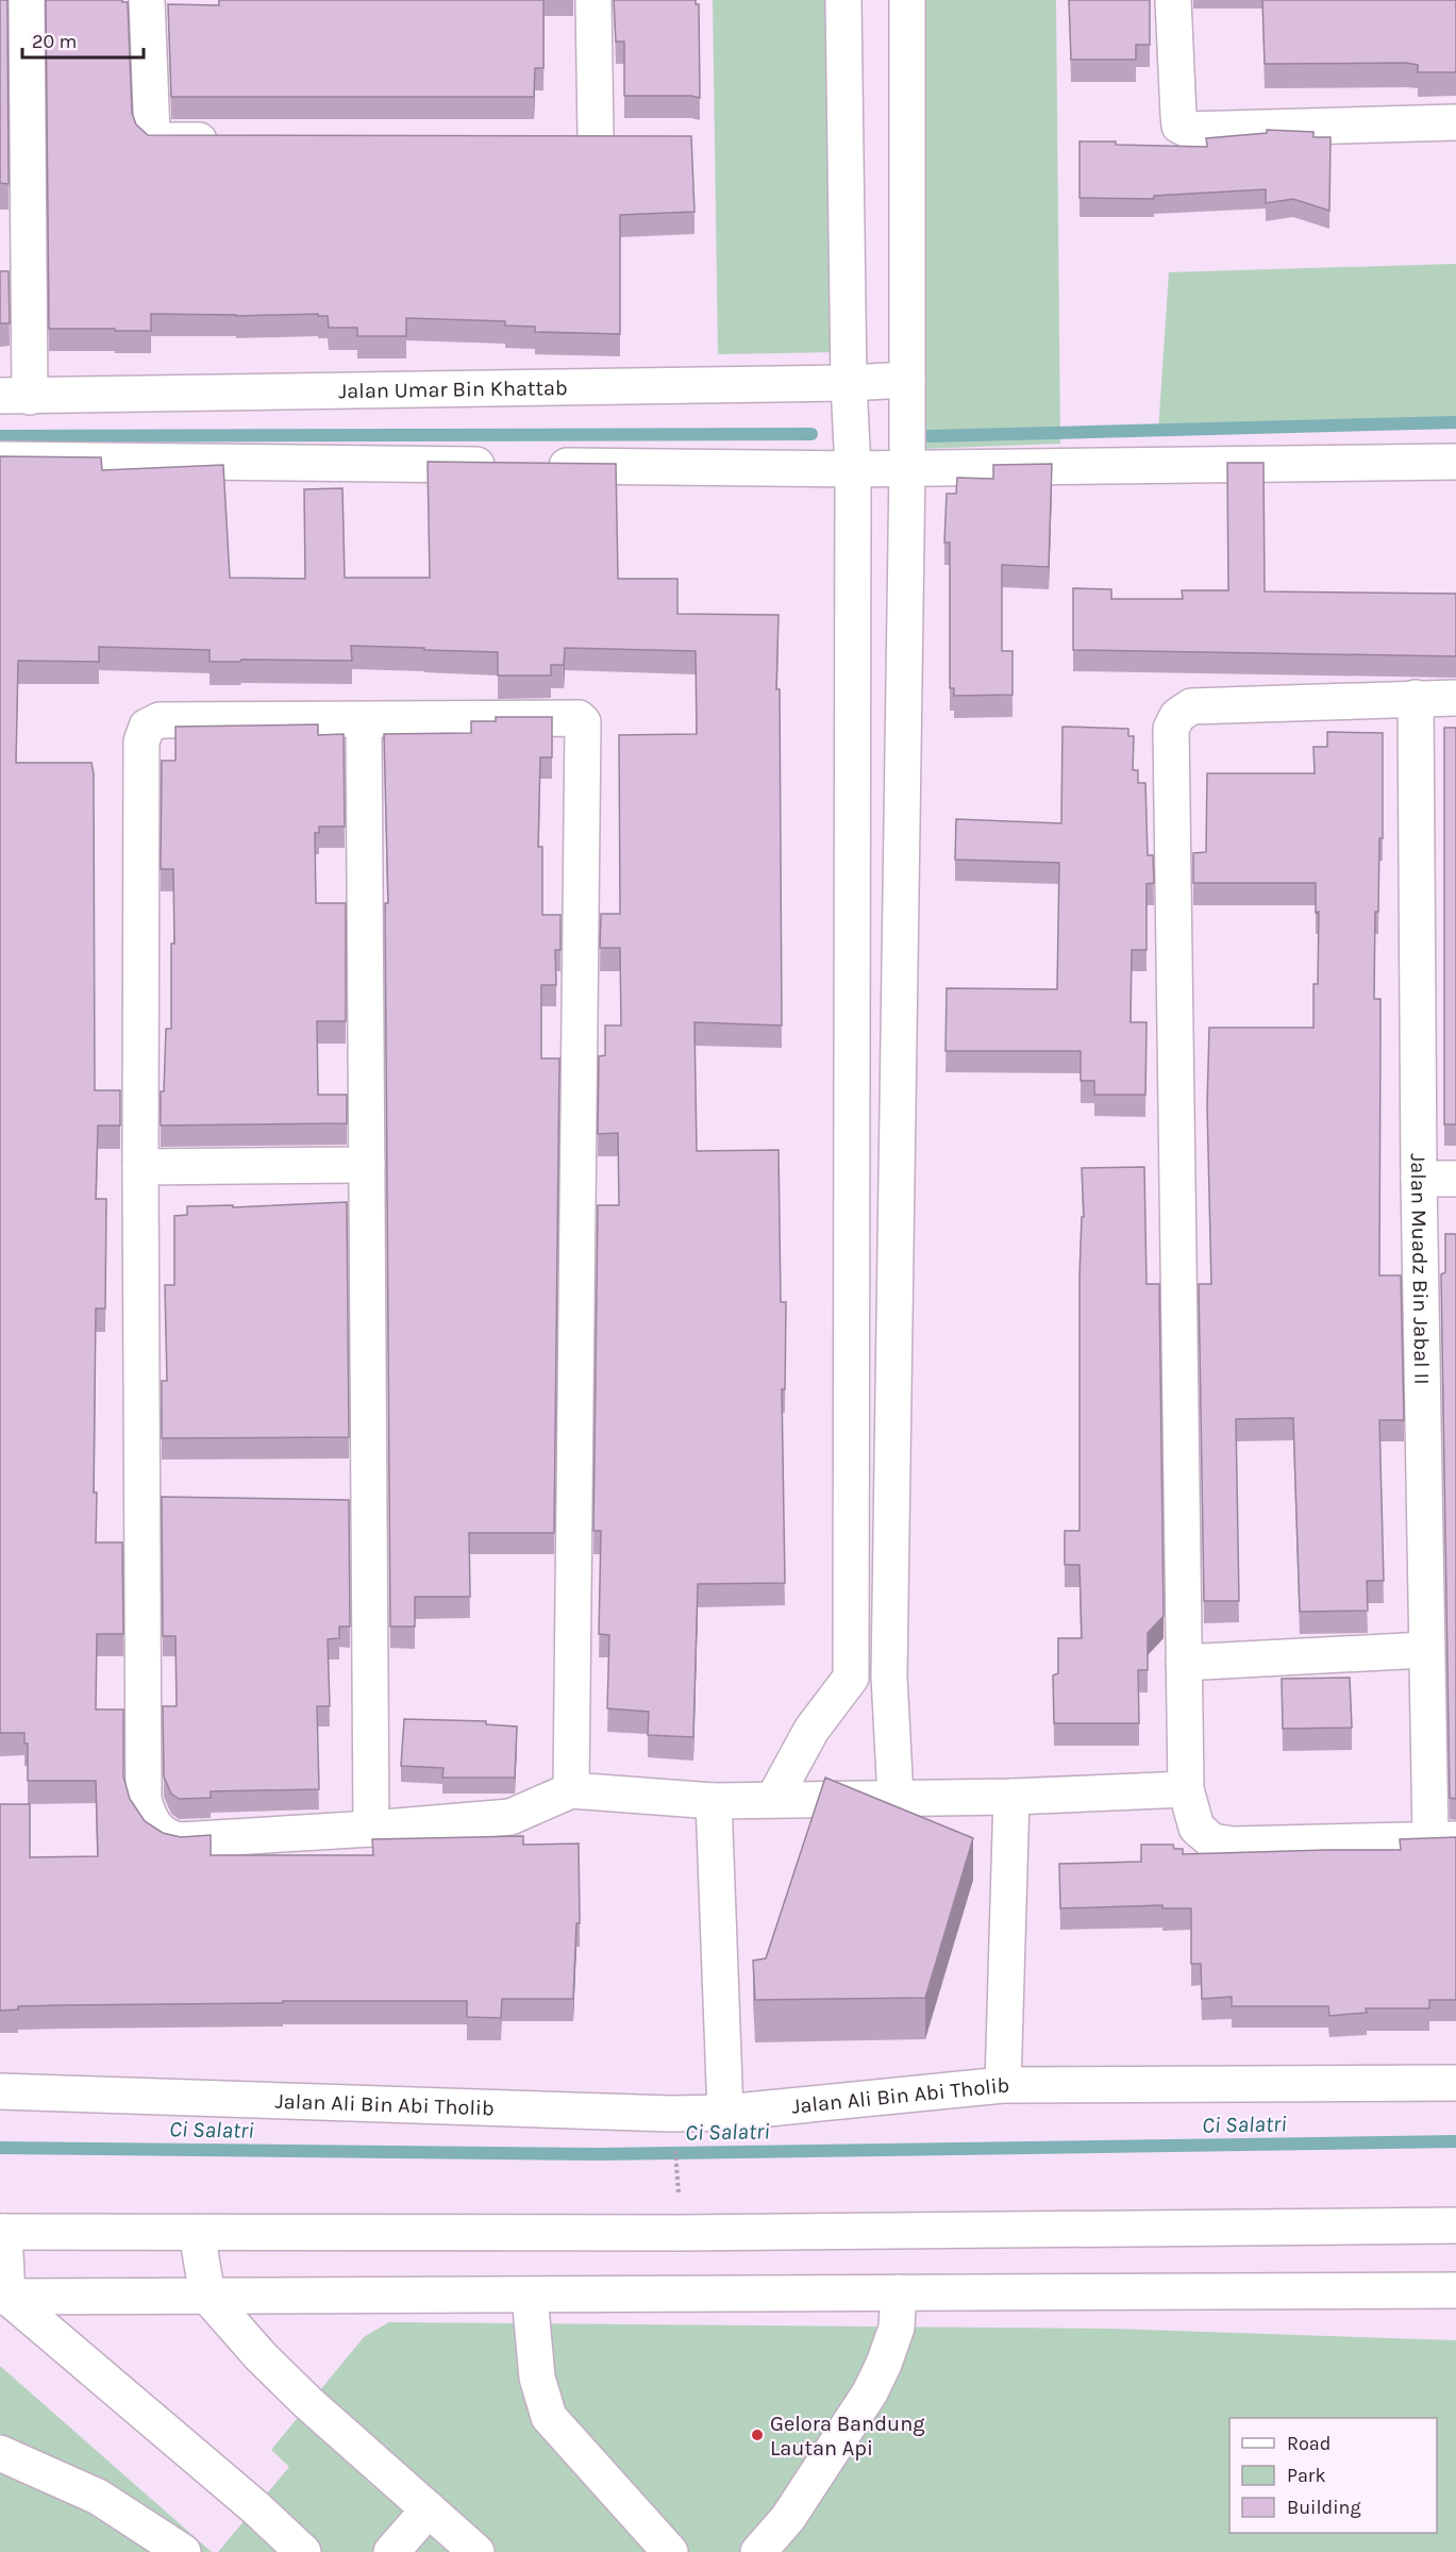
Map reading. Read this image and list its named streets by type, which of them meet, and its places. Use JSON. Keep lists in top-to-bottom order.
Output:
{
  "streets": {
    "street": ["Jalan Umar Bin Khattab", "Jalan Muadz Bin Jabal II", "Jalan Ali Bin Abi Tholib"]
  },
  "water": ["Ci Salatri"],
  "places": ["Gelora Bandung Lautan Api"],
  "legend": ["Road", "Park", "Building"],
  "scale_bar": "20 m"
}
